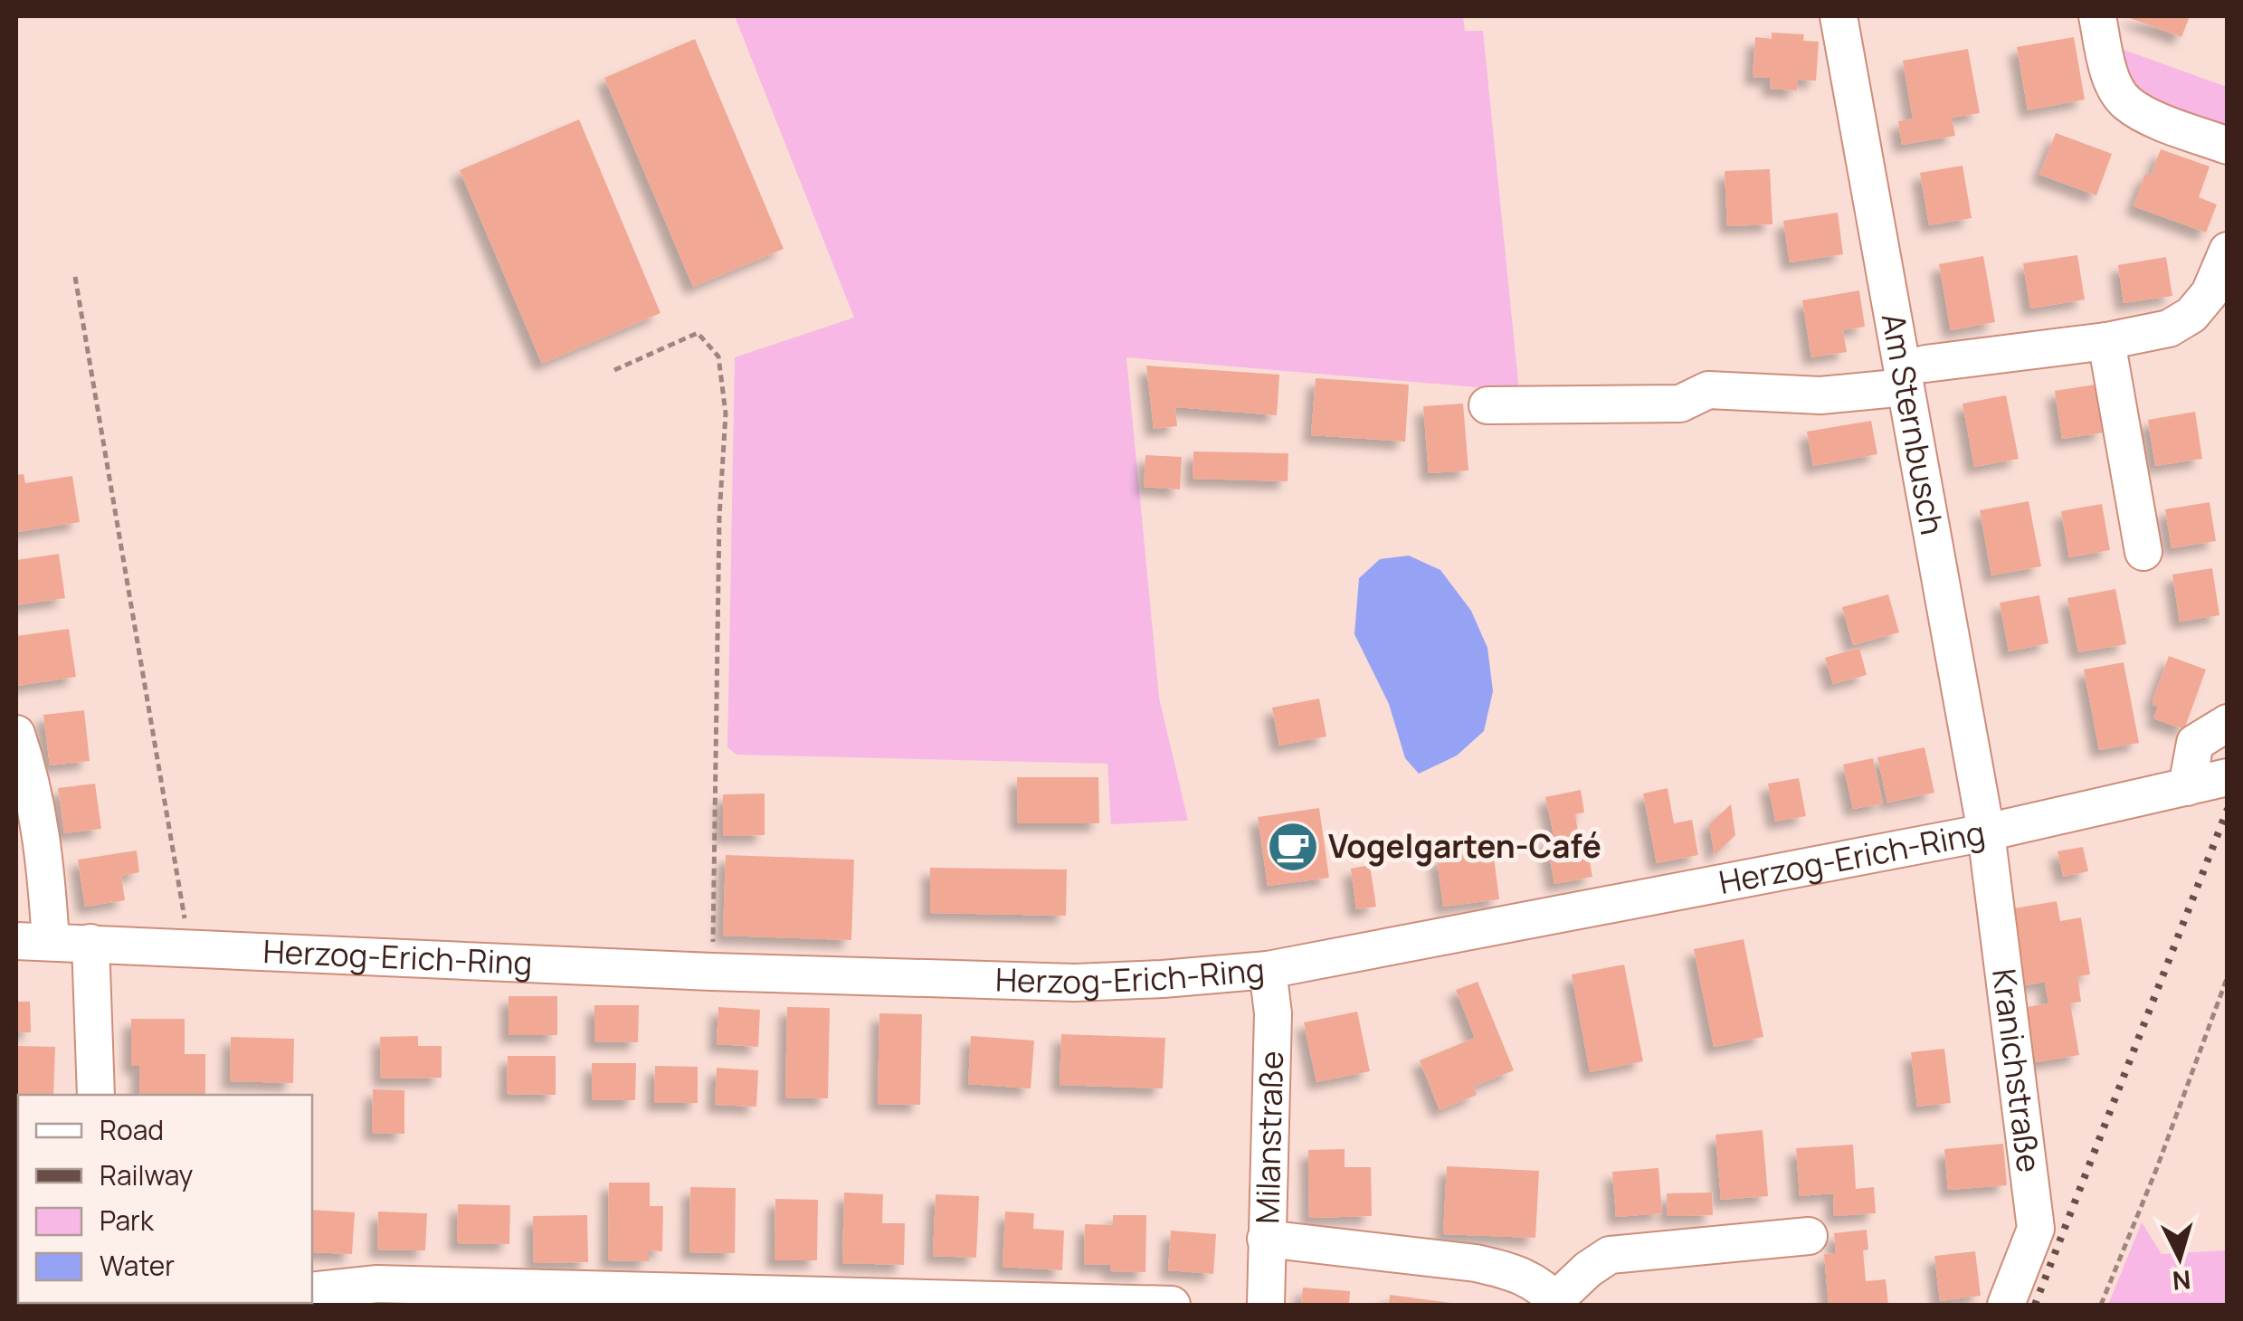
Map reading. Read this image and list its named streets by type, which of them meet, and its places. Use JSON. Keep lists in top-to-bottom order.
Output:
{
  "streets": {
    "street": [
      "Am Sternbusch",
      "Herzog-Erich-Ring",
      "Kranichstraße",
      "Milanstraße"
    ]
  },
  "crossings": [
    ["Am Sternbusch", "Herzog-Erich-Ring"],
    ["Am Sternbusch", "Kranichstraße"],
    ["Herzog-Erich-Ring", "Kranichstraße"],
    ["Herzog-Erich-Ring", "Milanstraße"]
  ],
  "places": {
    "cafe": ["Vogelgarten-Café"]
  },
  "legend": [
    "Road",
    "Railway",
    "Park",
    "Water"
  ],
  "north": "bottom"
}
